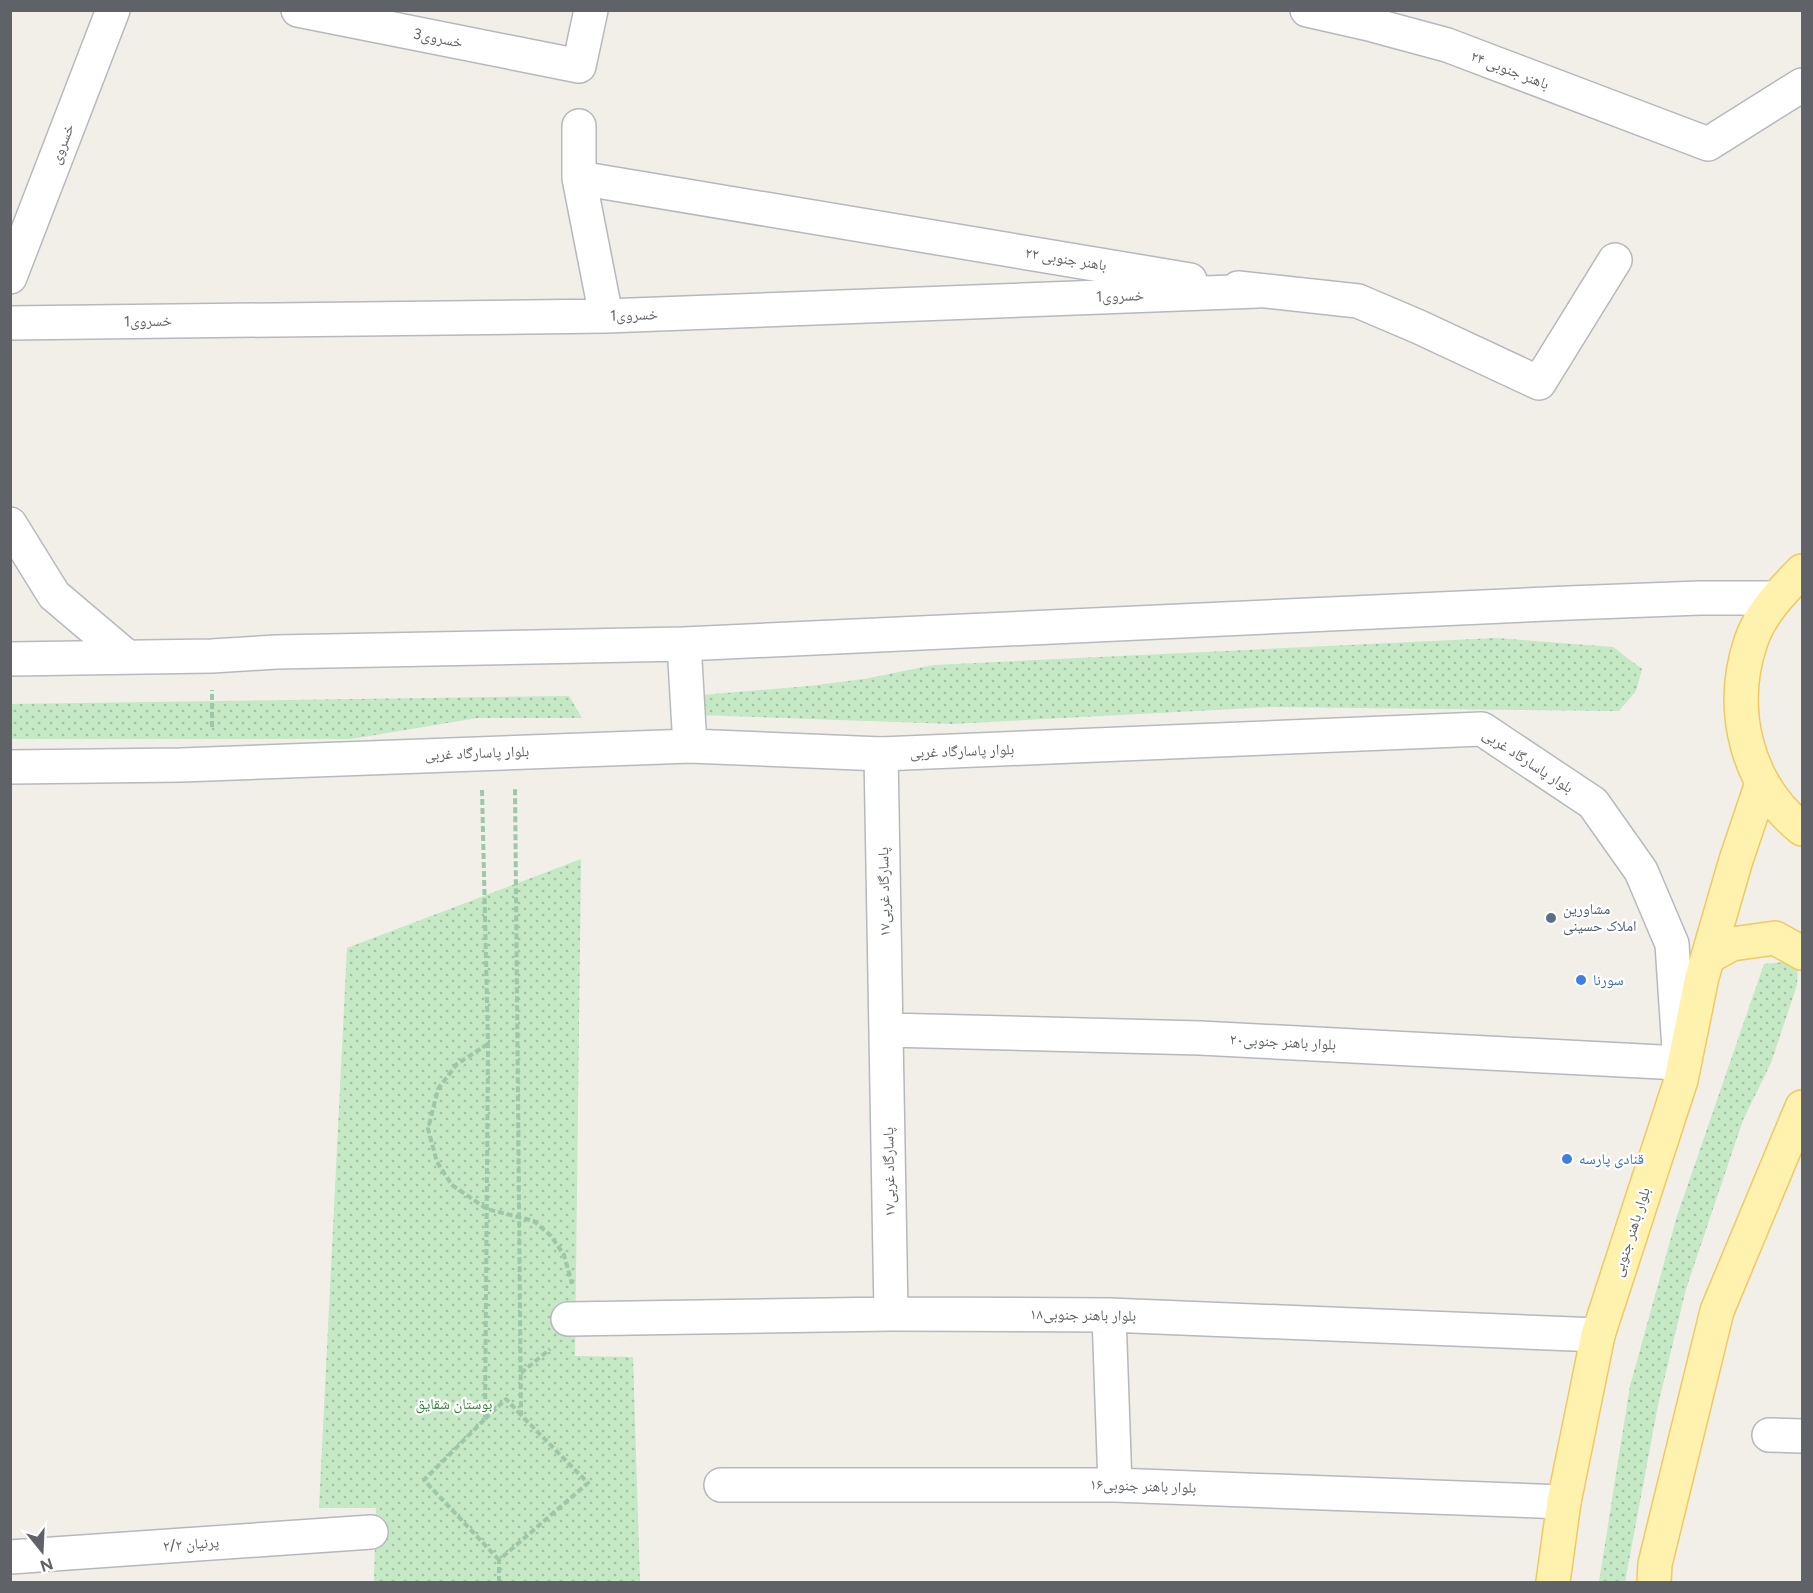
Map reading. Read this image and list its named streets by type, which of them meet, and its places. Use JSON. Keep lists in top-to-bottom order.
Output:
{
  "streets": {
    "main road": ["بلوار باهنر جنوبی"],
    "street": [
      "3خسروى",
      "۲۴ باهنر جنوبی",
      "خسروى",
      "۲۲ باهنر جنوبی",
      "خسروى1",
      "بلوار پاسارگاد غربی",
      "پاسارگاد غربی۱۷",
      "بلوار باهنر جنوبی۲۰",
      "۱۷پاسارگاد غربی",
      "۱۸بلوار باهنر جنوبی",
      "بلوار باهنر جنوبی۱۶",
      "پرنیان ۲/۲"
    ]
  },
  "crossings": [
    ["۲۲ باهنر جنوبی", "خسروى1"],
    ["بلوار پاسارگاد غربی", "پاسارگاد غربی۱۷"],
    ["بلوار پاسارگاد غربی", "بلوار باهنر جنوبی۲۰"],
    ["بلوار پاسارگاد غربی", "بلوار باهنر جنوبی"],
    ["پاسارگاد غربی۱۷", "بلوار باهنر جنوبی۲۰"],
    ["پاسارگاد غربی۱۷", "۱۷پاسارگاد غربی"],
    ["بلوار باهنر جنوبی۲۰", "۱۷پاسارگاد غربی"],
    ["بلوار باهنر جنوبی۲۰", "بلوار باهنر جنوبی"],
    ["۱۷پاسارگاد غربی", "۱۸بلوار باهنر جنوبی"],
    ["بلوار باهنر جنوبی", "۱۸بلوار باهنر جنوبی"],
    ["بلوار باهنر جنوبی", "بلوار باهنر جنوبی۱۶"]
  ],
  "parks": ["بوستان شقایق"],
  "places": ["مشاورین املاک حسینی", "سورنا", "قنادی پارسه"],
  "north": "bottom"
}
